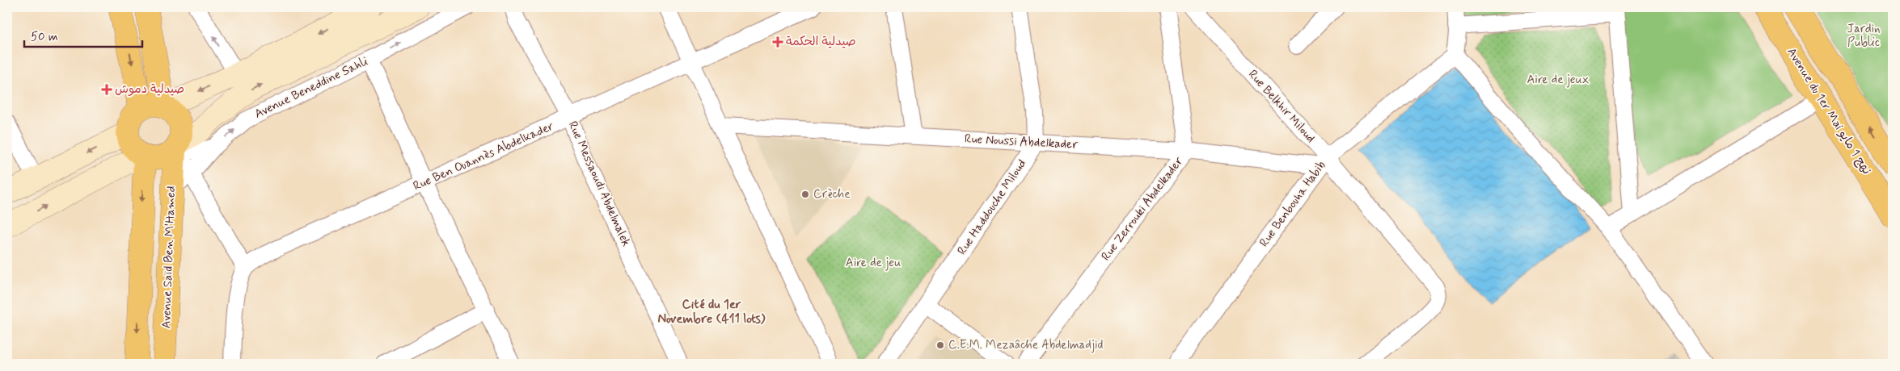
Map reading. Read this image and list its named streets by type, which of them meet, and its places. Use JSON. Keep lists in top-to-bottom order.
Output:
{
  "streets": {
    "main road": ["Avenue du 1er Mai نهج 1 مايو", "Avenue Saïd Ben M'Hamed"],
    "street": [
      "Avenue Beneddine Sahli",
      "Rue Belkhir Miloud",
      "Rue Noussi Abdelkader",
      "Rue Ben Ouannès Abdelkader",
      "Rue Messaoudi Abdelmalek",
      "Rue Benbouha Habib",
      "Rue Haddouche Miloud",
      "Rue Zerrouki Abdelkader"
    ]
  },
  "crossings": [
    ["Avenue Beneddine Sahli", "Avenue Saïd Ben M'Hamed"],
    ["Rue Belkhir Miloud", "Rue Noussi Abdelkader"],
    ["Rue Belkhir Miloud", "Rue Benbouha Habib"],
    ["Rue Noussi Abdelkader", "Rue Benbouha Habib"],
    ["Rue Noussi Abdelkader", "Rue Haddouche Miloud"],
    ["Rue Noussi Abdelkader", "Rue Zerrouki Abdelkader"],
    ["Rue Ben Ouannès Abdelkader", "Rue Messaoudi Abdelmalek"]
  ],
  "districts": ["Cité du 1er Novembre (411 lots)"],
  "parks": ["Jardin Public", "Aire de jeux", "Aire de jeu"],
  "places": {
    "health": ["صيدلية الحكمة", "صيدلية دموش"],
    "other": ["Crèche", "C.E.M. Mezaâche Abdelmadjid"]
  },
  "scale_bar": "50 m"
}
